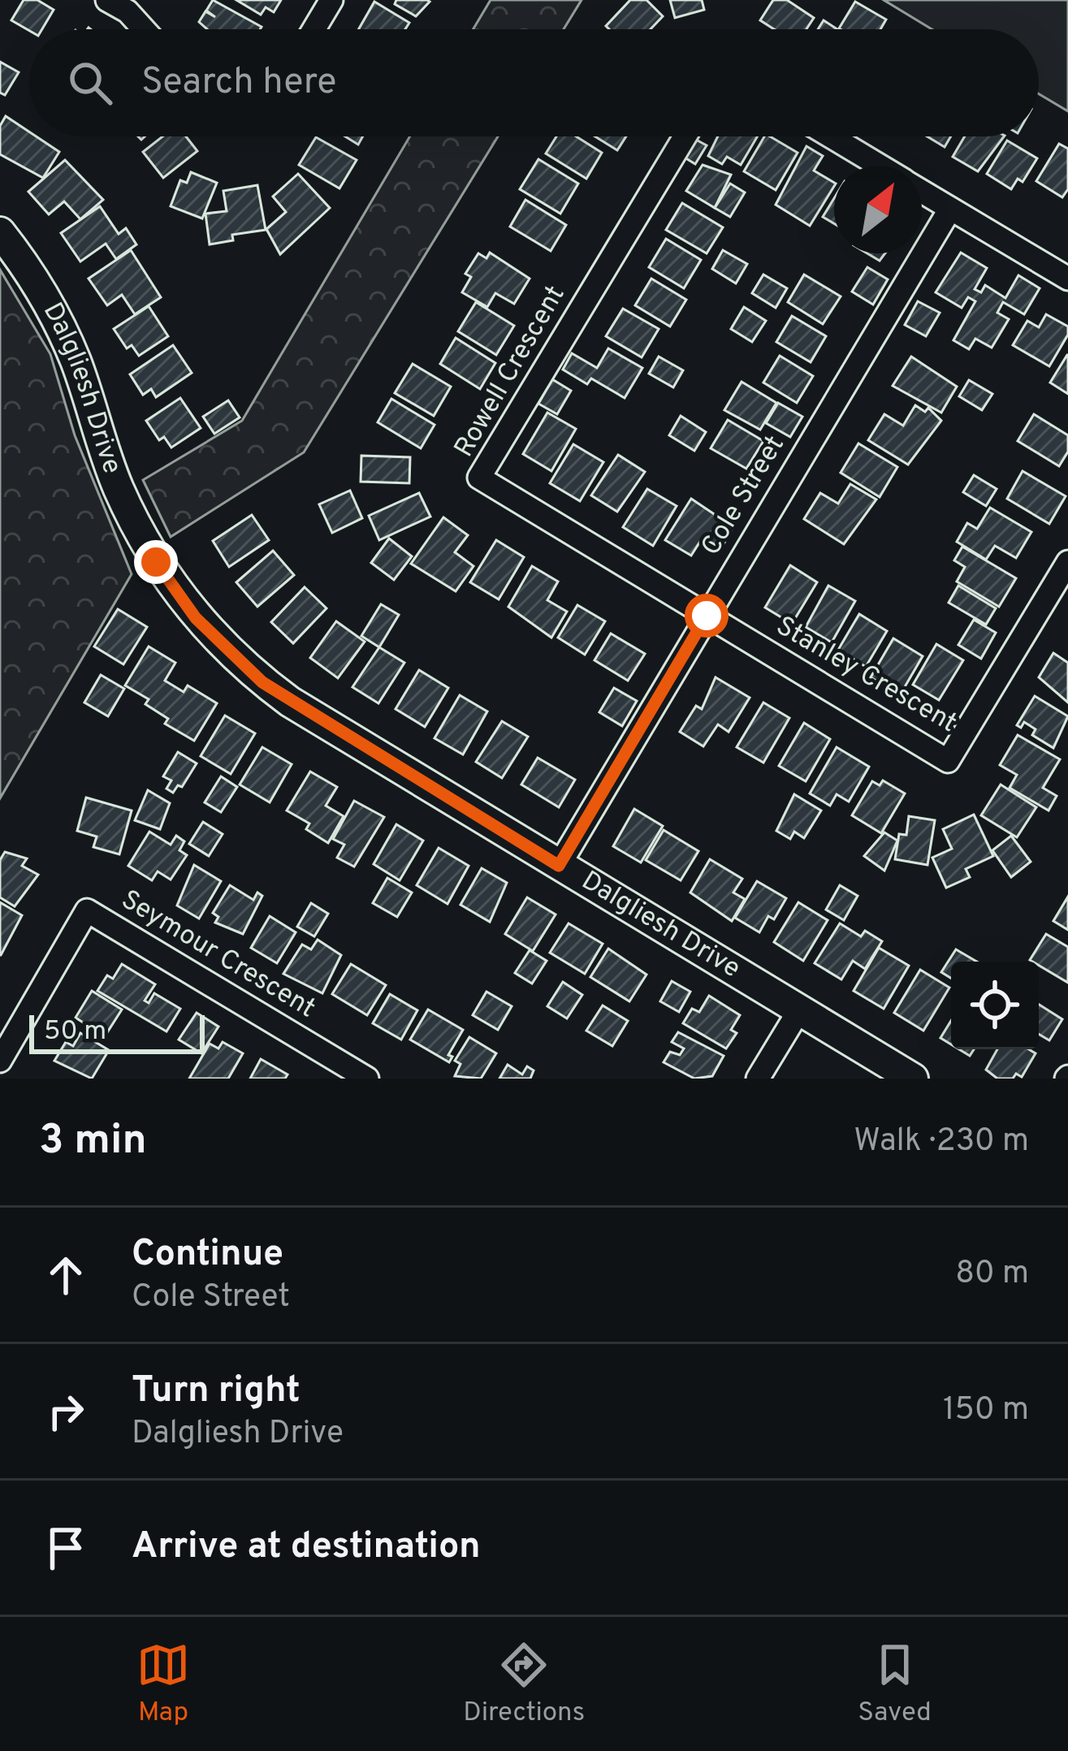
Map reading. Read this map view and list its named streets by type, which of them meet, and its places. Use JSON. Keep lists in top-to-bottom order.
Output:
{
  "streets": {
    "street": [
      "Rowell Crescent",
      "Dalgliesh Drive",
      "Cole Street",
      "Stanley Crescent",
      "Seymour Crescent"
    ]
  },
  "crossings": [
    ["Rowell Crescent", "Cole Street"],
    ["Rowell Crescent", "Stanley Crescent"],
    ["Dalgliesh Drive", "Cole Street"],
    ["Cole Street", "Stanley Crescent"]
  ],
  "scale_bar": "50 m",
  "north": "top right",
  "page": {
    "search": "Search here",
    "scale": "50 m",
    "heading": ["3 min", "Walk · 230 m"],
    "list": [
      ["Continue", "Cole Street", "80 m"],
      ["Turn right", "Dalgliesh Drive", "150 m"],
      "Arrive at destination"
    ],
    "nav": ["Map", "Directions", "Saved"]
  }
}
